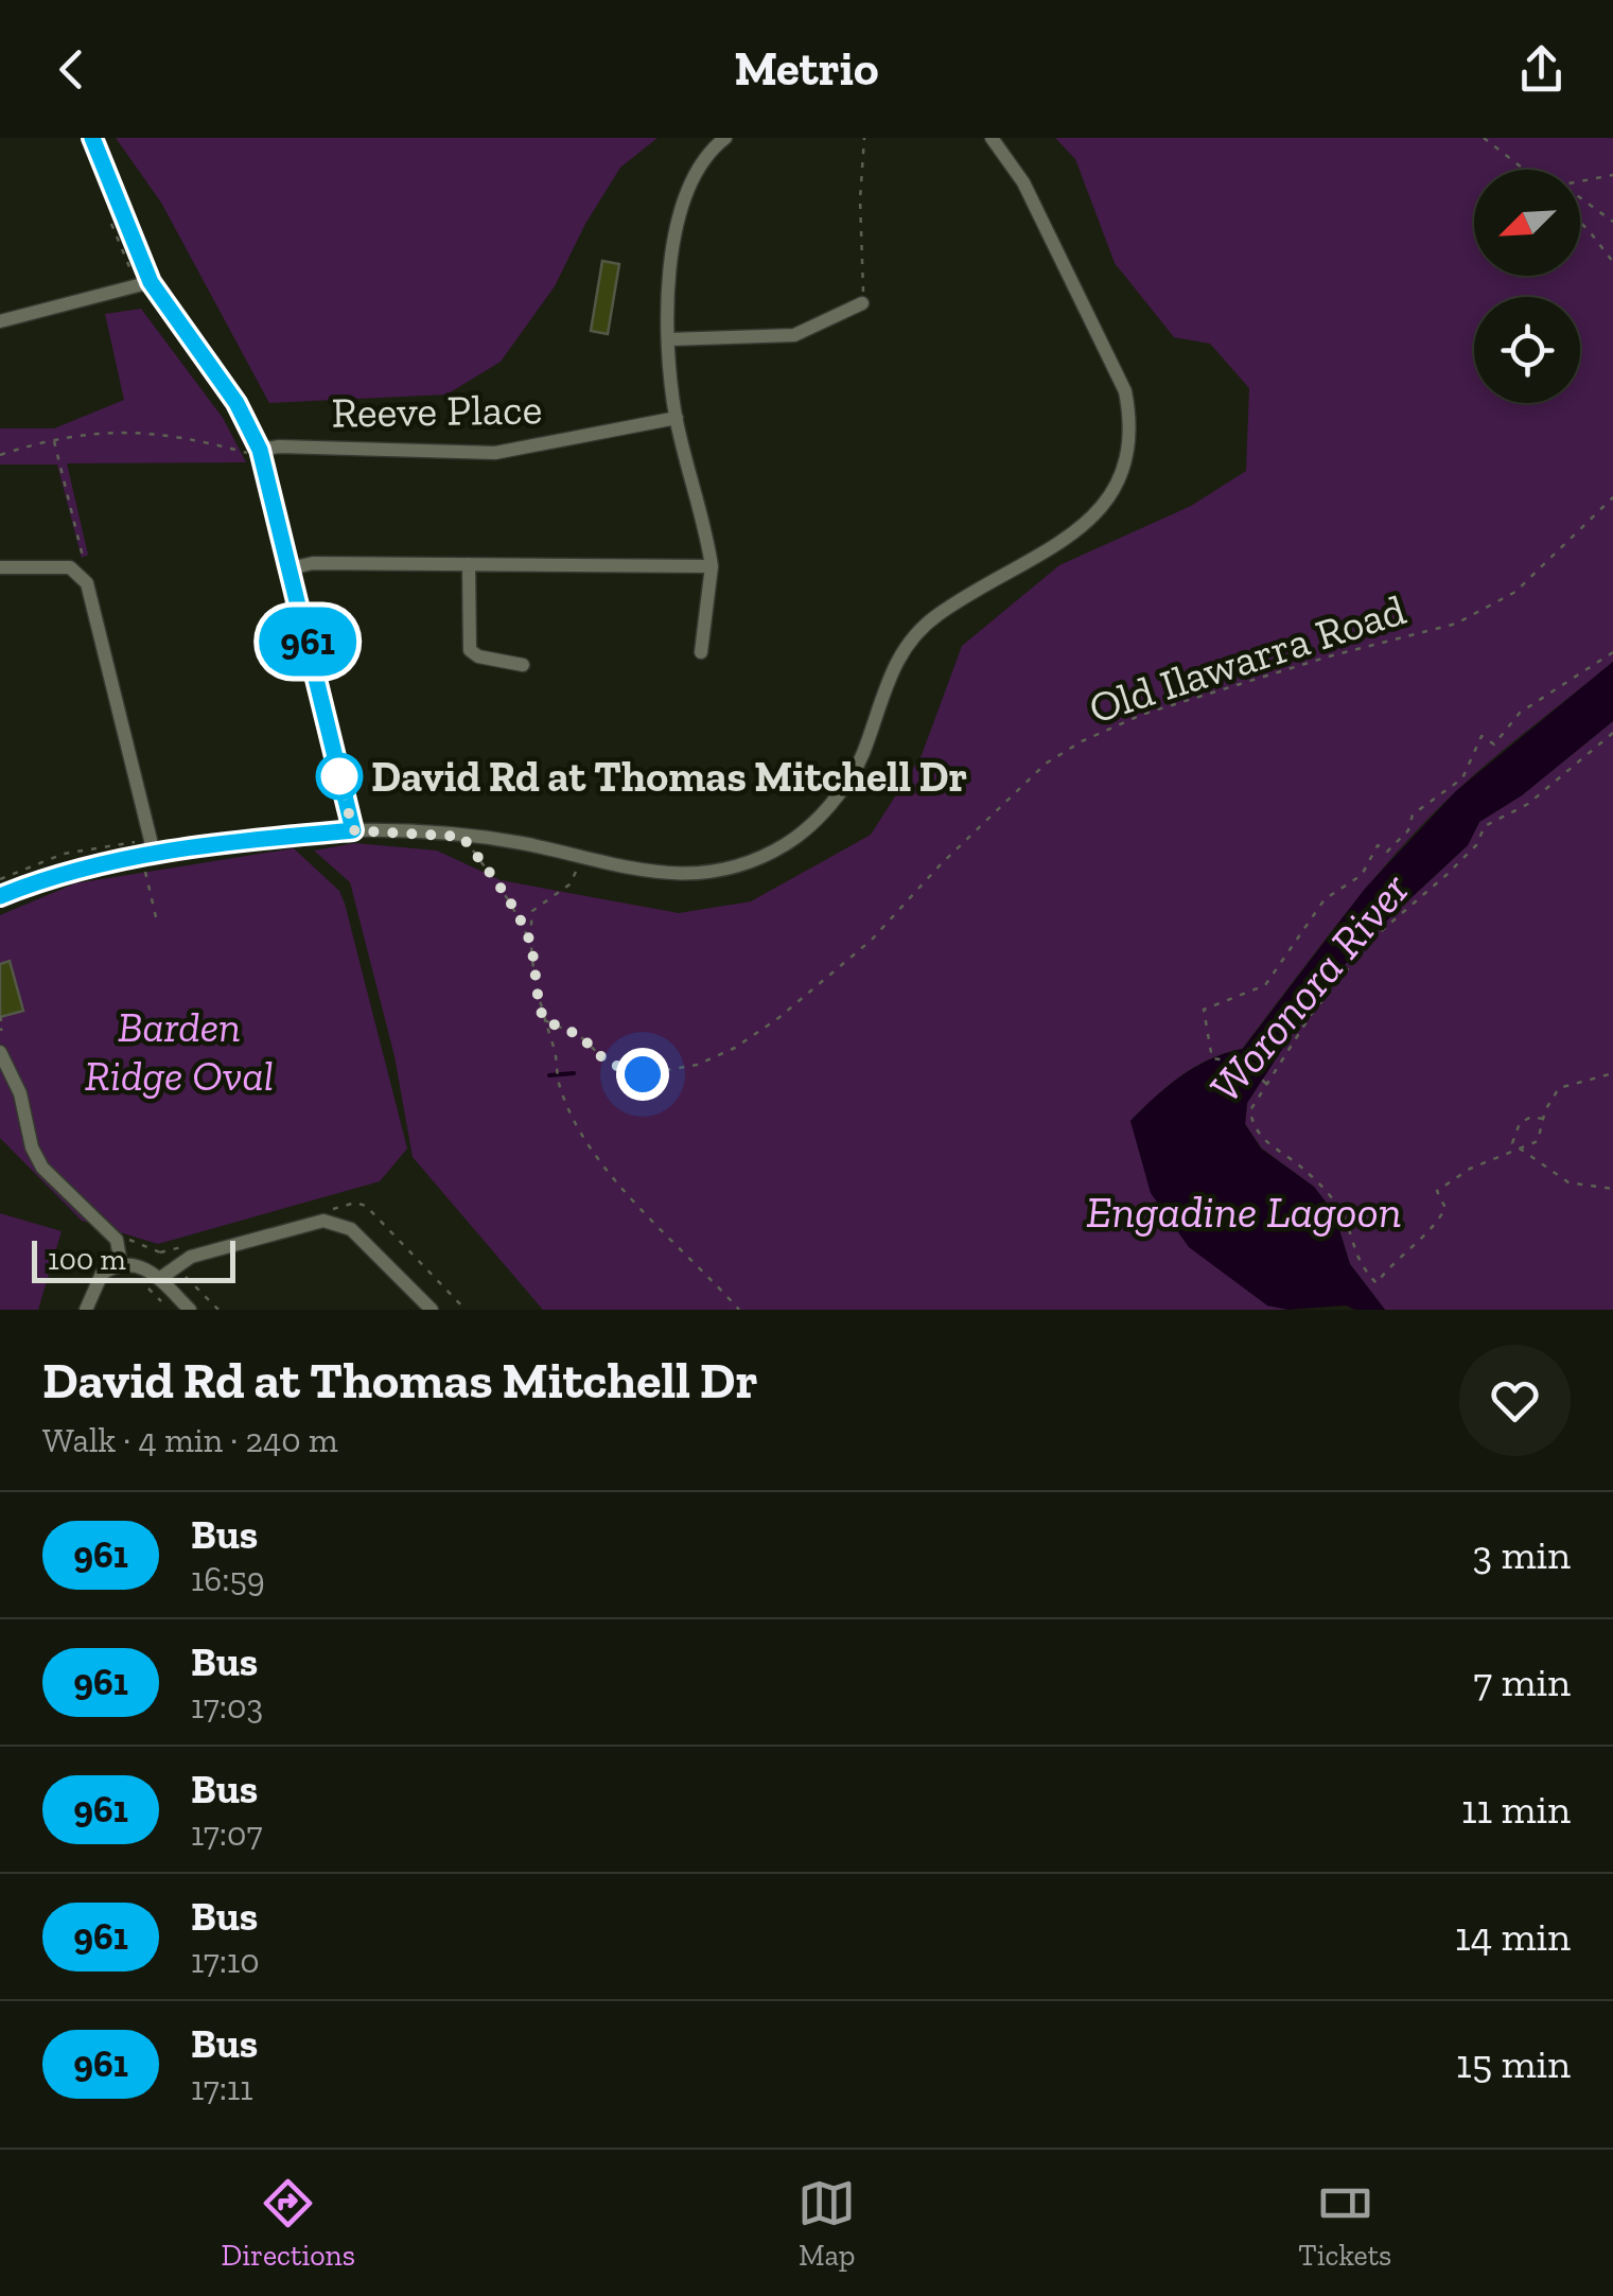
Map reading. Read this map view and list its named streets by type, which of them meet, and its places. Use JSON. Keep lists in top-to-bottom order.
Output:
{
  "streets": {
    "street": ["Reeve Place"],
    "path": ["Old Ilawarra Road"]
  },
  "water": ["Woronora River", "Engadine Lagoon"],
  "parks": ["Barden Ridge Oval"],
  "places": ["David Rd at Thomas Mitchell Dr"],
  "lines": ["bus line 961"],
  "scale_bar": "100 m",
  "north": "bottom left",
  "page": {
    "header": "Metrio",
    "on_map": "961",
    "scale": "100 m",
    "heading": ["David Rd at Thomas Mitchell Dr", "Walk · 4 min · 240 m"],
    "list": [
      {
        "mark": "961",
        "name": "Bus",
        "note": "16:59",
        "value": "3 min"
      },
      {
        "mark": "961",
        "name": "Bus",
        "note": "17:03",
        "value": "7 min"
      },
      {
        "mark": "961",
        "name": "Bus",
        "note": "17:07",
        "value": "11 min"
      },
      {
        "mark": "961",
        "name": "Bus",
        "note": "17:10",
        "value": "14 min"
      },
      {
        "mark": "961",
        "name": "Bus",
        "note": "17:11",
        "value": "15 min"
      }
    ],
    "tabs": ["Directions", "Map", "Tickets"]
  }
}
